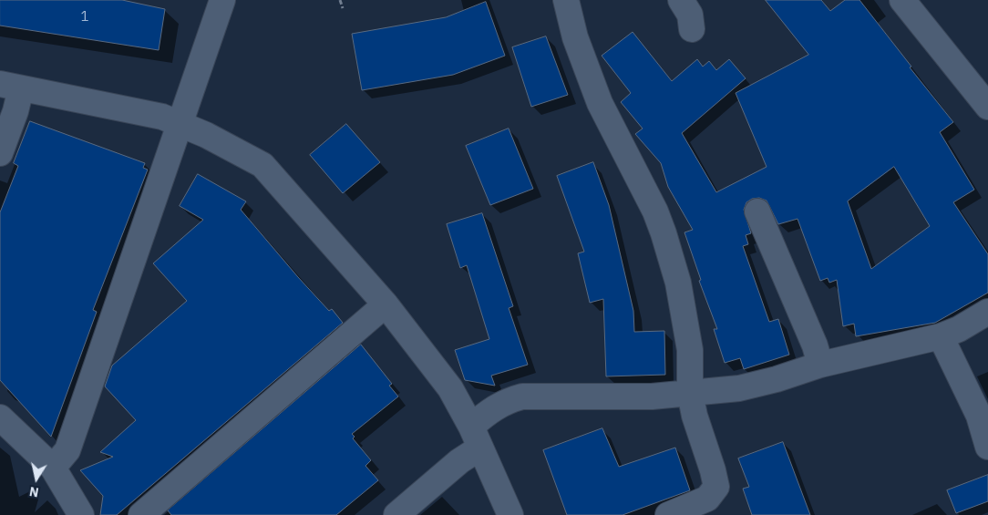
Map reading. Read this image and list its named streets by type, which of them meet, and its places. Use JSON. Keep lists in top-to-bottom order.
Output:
{
  "house_numbers": ["1"],
  "north": "bottom"
}
